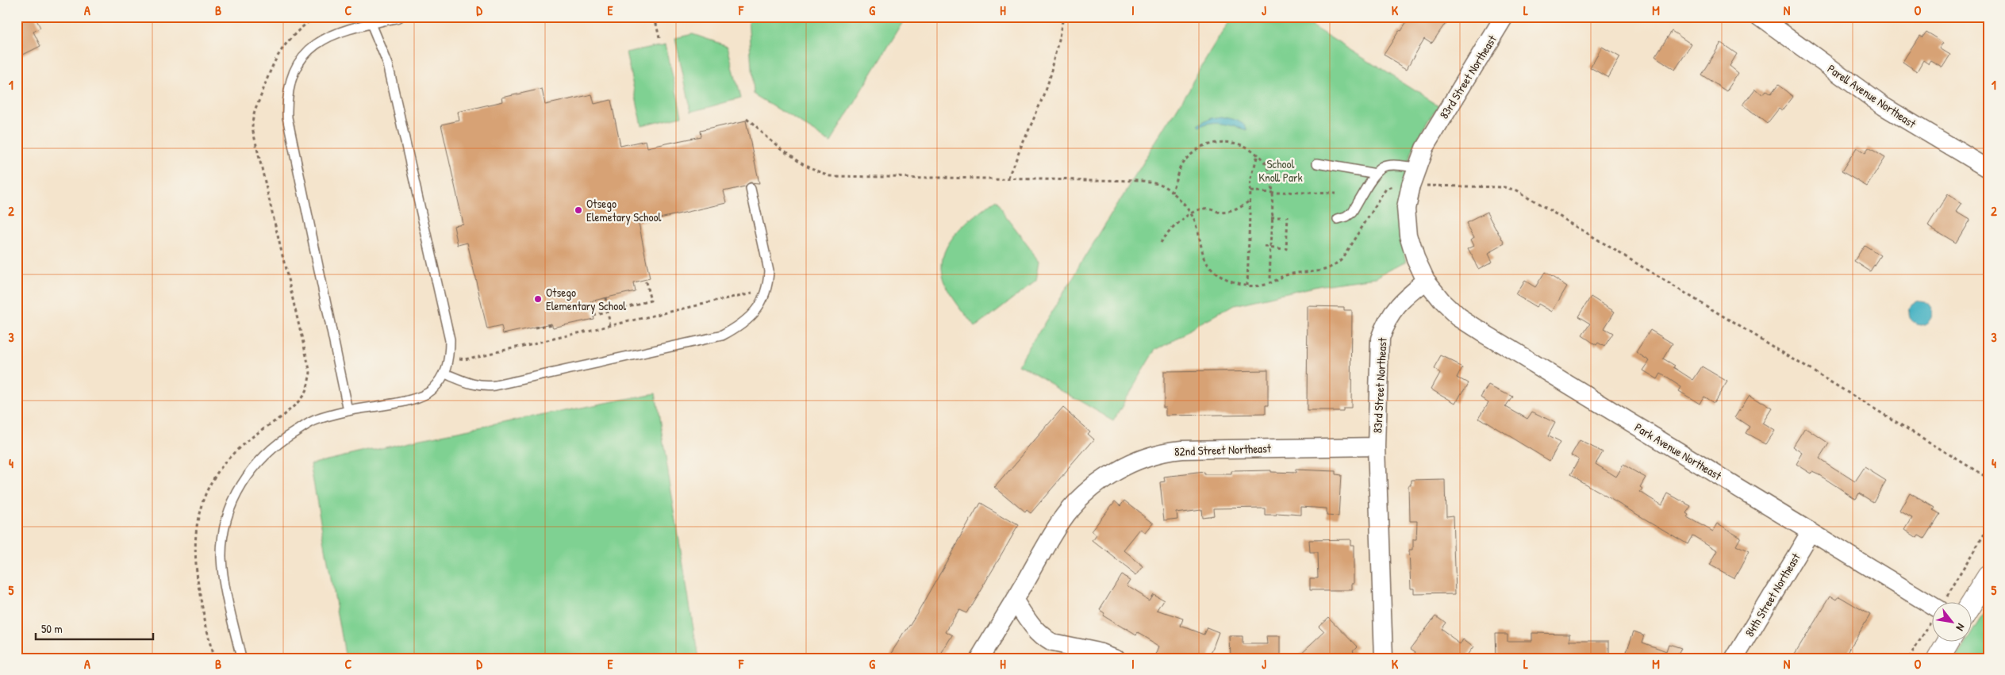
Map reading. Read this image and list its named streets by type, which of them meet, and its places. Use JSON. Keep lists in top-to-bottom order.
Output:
{
  "streets": {
    "street": [
      "83rd Street Northeast",
      "Parell Avenue Northeast",
      "82nd Street Northeast",
      "Park Avenue Northeast",
      "84th Street Northeast"
    ]
  },
  "crossings": [
    ["83rd Street Northeast", "82nd Street Northeast"],
    ["83rd Street Northeast", "Park Avenue Northeast"],
    ["Park Avenue Northeast", "84th Street Northeast"]
  ],
  "parks": ["School Knoll Park"],
  "places": ["Otsego Elemetary School", "Otsego Elementary School"],
  "scale_bar": "50 m",
  "north": "bottom right",
  "grid": {
    "columns": [
      "A",
      "B",
      "C",
      "D",
      "E",
      "F",
      "G",
      "H",
      "I",
      "J",
      "K",
      "L",
      "M",
      "N",
      "O"
    ],
    "rows": [
      "1",
      "2",
      "3",
      "4",
      "5"
    ]
  }
}
